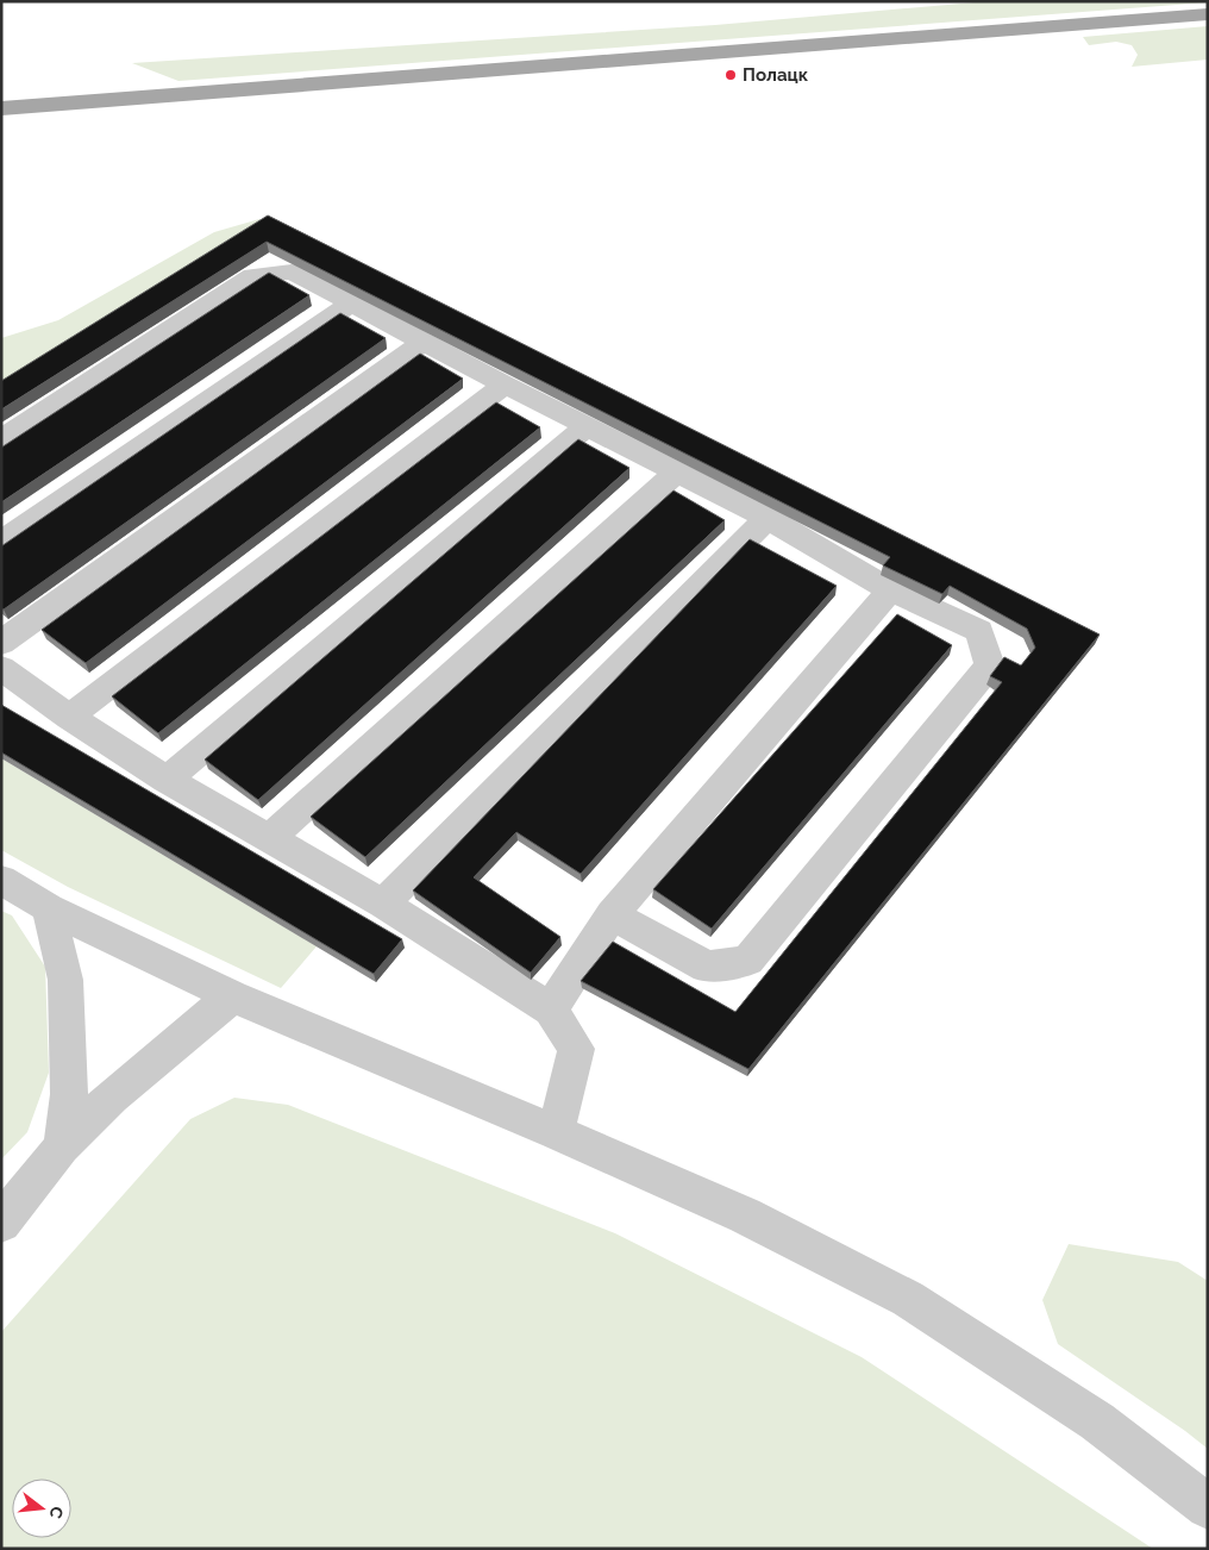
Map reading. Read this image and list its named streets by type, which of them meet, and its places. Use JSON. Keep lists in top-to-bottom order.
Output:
{
  "places": ["Полацк"],
  "north": "right"
}
